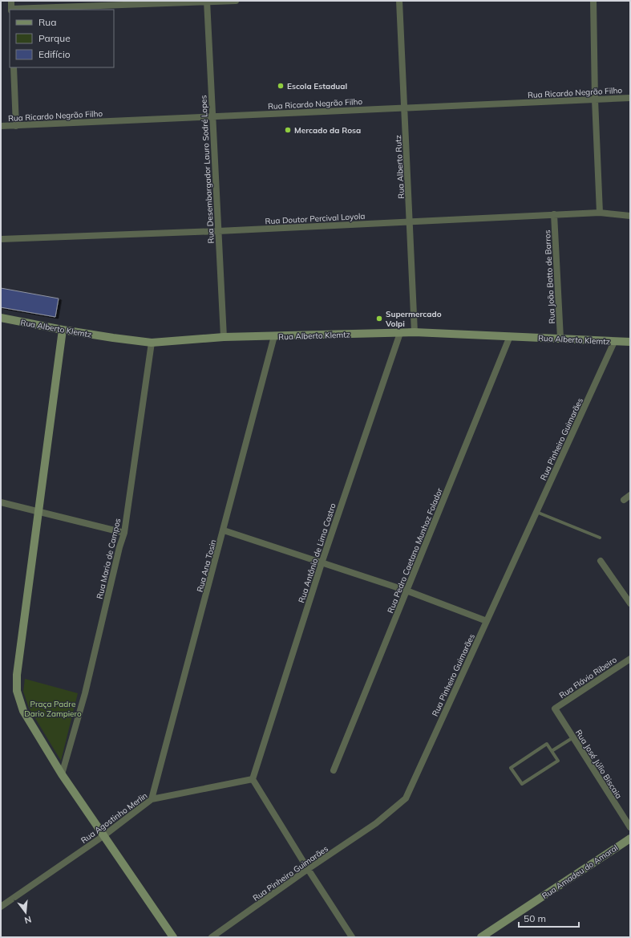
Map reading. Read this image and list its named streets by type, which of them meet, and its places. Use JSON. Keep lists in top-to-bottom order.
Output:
{
  "streets": {
    "street": [
      "Rua Ricardo Negrão Filho",
      "Rua Alberto Rutz",
      "Rua Desembargador Lauro Sodré Lopes",
      "Rua Doutor Percival Loyola",
      "Rua João Botto de Barros",
      "Rua Alberto Klemtz",
      "Rua Pinheiro Guimarães",
      "Rua Pedro Caetano Munhoz Folador",
      "Rua Antônio de Lima Castro",
      "Rua Maria de Campos",
      "Rua Ana Tosin",
      "Rua Flávio Ribeiro",
      "Rua José Júlio Biscaia",
      "Rua Agostinho Merlin",
      "Rua Amadeu do Amaral"
    ]
  },
  "crossings": [
    ["Rua Ricardo Negrão Filho", "Rua Alberto Rutz"],
    ["Rua Ricardo Negrão Filho", "Rua Desembargador Lauro Sodré Lopes"],
    ["Rua Alberto Rutz", "Rua Doutor Percival Loyola"],
    ["Rua Alberto Rutz", "Rua Alberto Klemtz"],
    ["Rua Desembargador Lauro Sodré Lopes", "Rua Doutor Percival Loyola"],
    ["Rua Desembargador Lauro Sodré Lopes", "Rua Alberto Klemtz"],
    ["Rua Doutor Percival Loyola", "Rua João Botto de Barros"],
    ["Rua João Botto de Barros", "Rua Alberto Klemtz"],
    ["Rua Alberto Klemtz", "Rua Pinheiro Guimarães"],
    ["Rua Alberto Klemtz", "Rua Pedro Caetano Munhoz Folador"],
    ["Rua Alberto Klemtz", "Rua Antônio de Lima Castro"],
    ["Rua Alberto Klemtz", "Rua Maria de Campos"],
    ["Rua Alberto Klemtz", "Rua Ana Tosin"],
    ["Rua Antônio de Lima Castro", "Rua Agostinho Merlin"],
    ["Rua Ana Tosin", "Rua Agostinho Merlin"],
    ["Rua Flávio Ribeiro", "Rua José Júlio Biscaia"]
  ],
  "parks": ["Praça Padre Dario Zampiero"],
  "places": ["Escola Estadual", "Mercado da Rosa", "Supermercado Volpi"],
  "legend": ["Rua", "Parque", "Edifício"],
  "scale_bar": "50 m",
  "north": "bottom"
}
